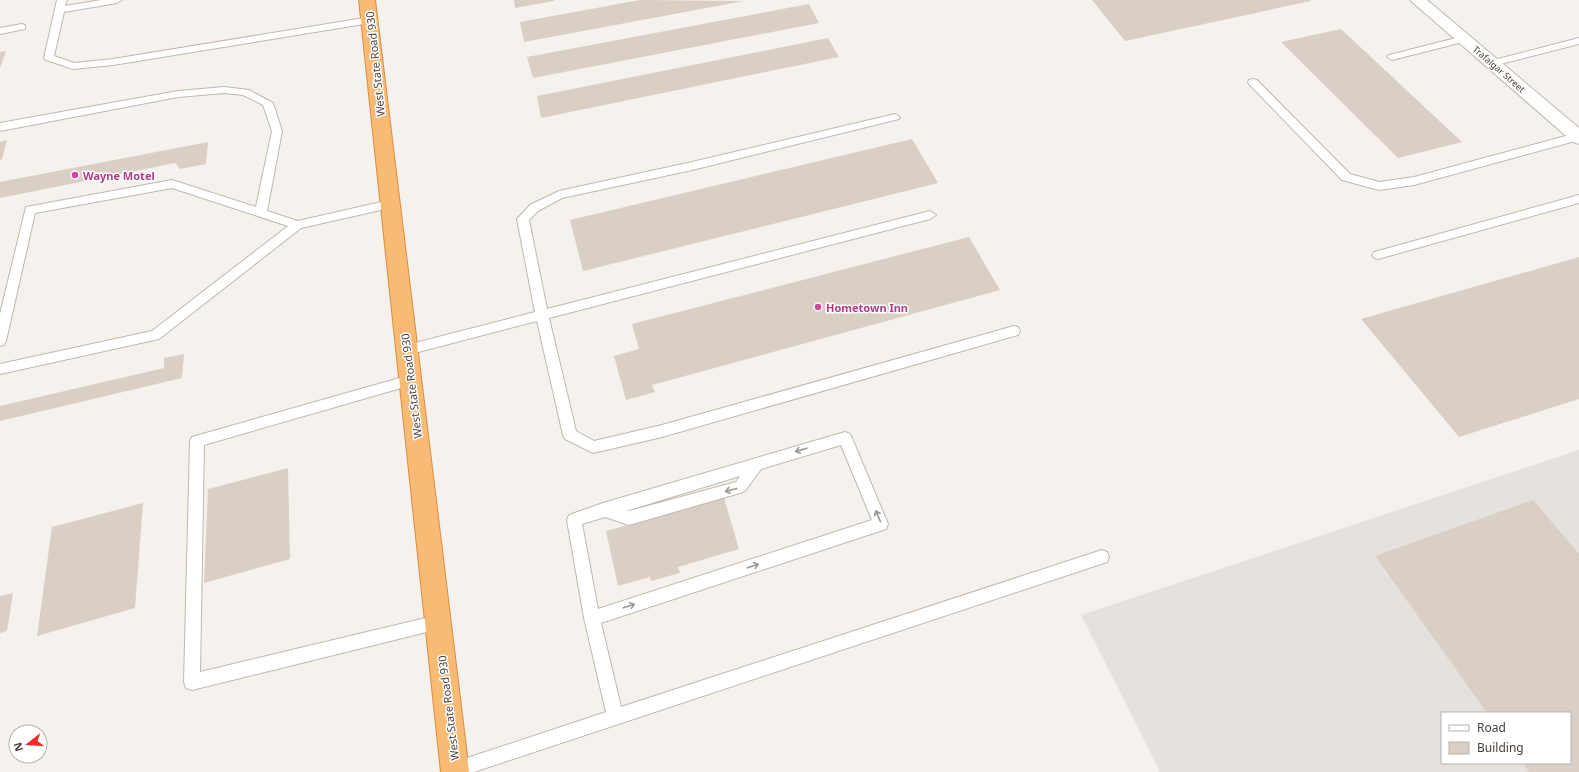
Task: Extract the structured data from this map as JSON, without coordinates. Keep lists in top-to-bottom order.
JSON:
{
  "streets": {
    "highway": ["West State Road 930"],
    "street": ["Trafalgar Street"]
  },
  "places": ["Wayne Motel", "Hometown Inn"],
  "legend": ["Road", "Building"],
  "north": "left"
}
